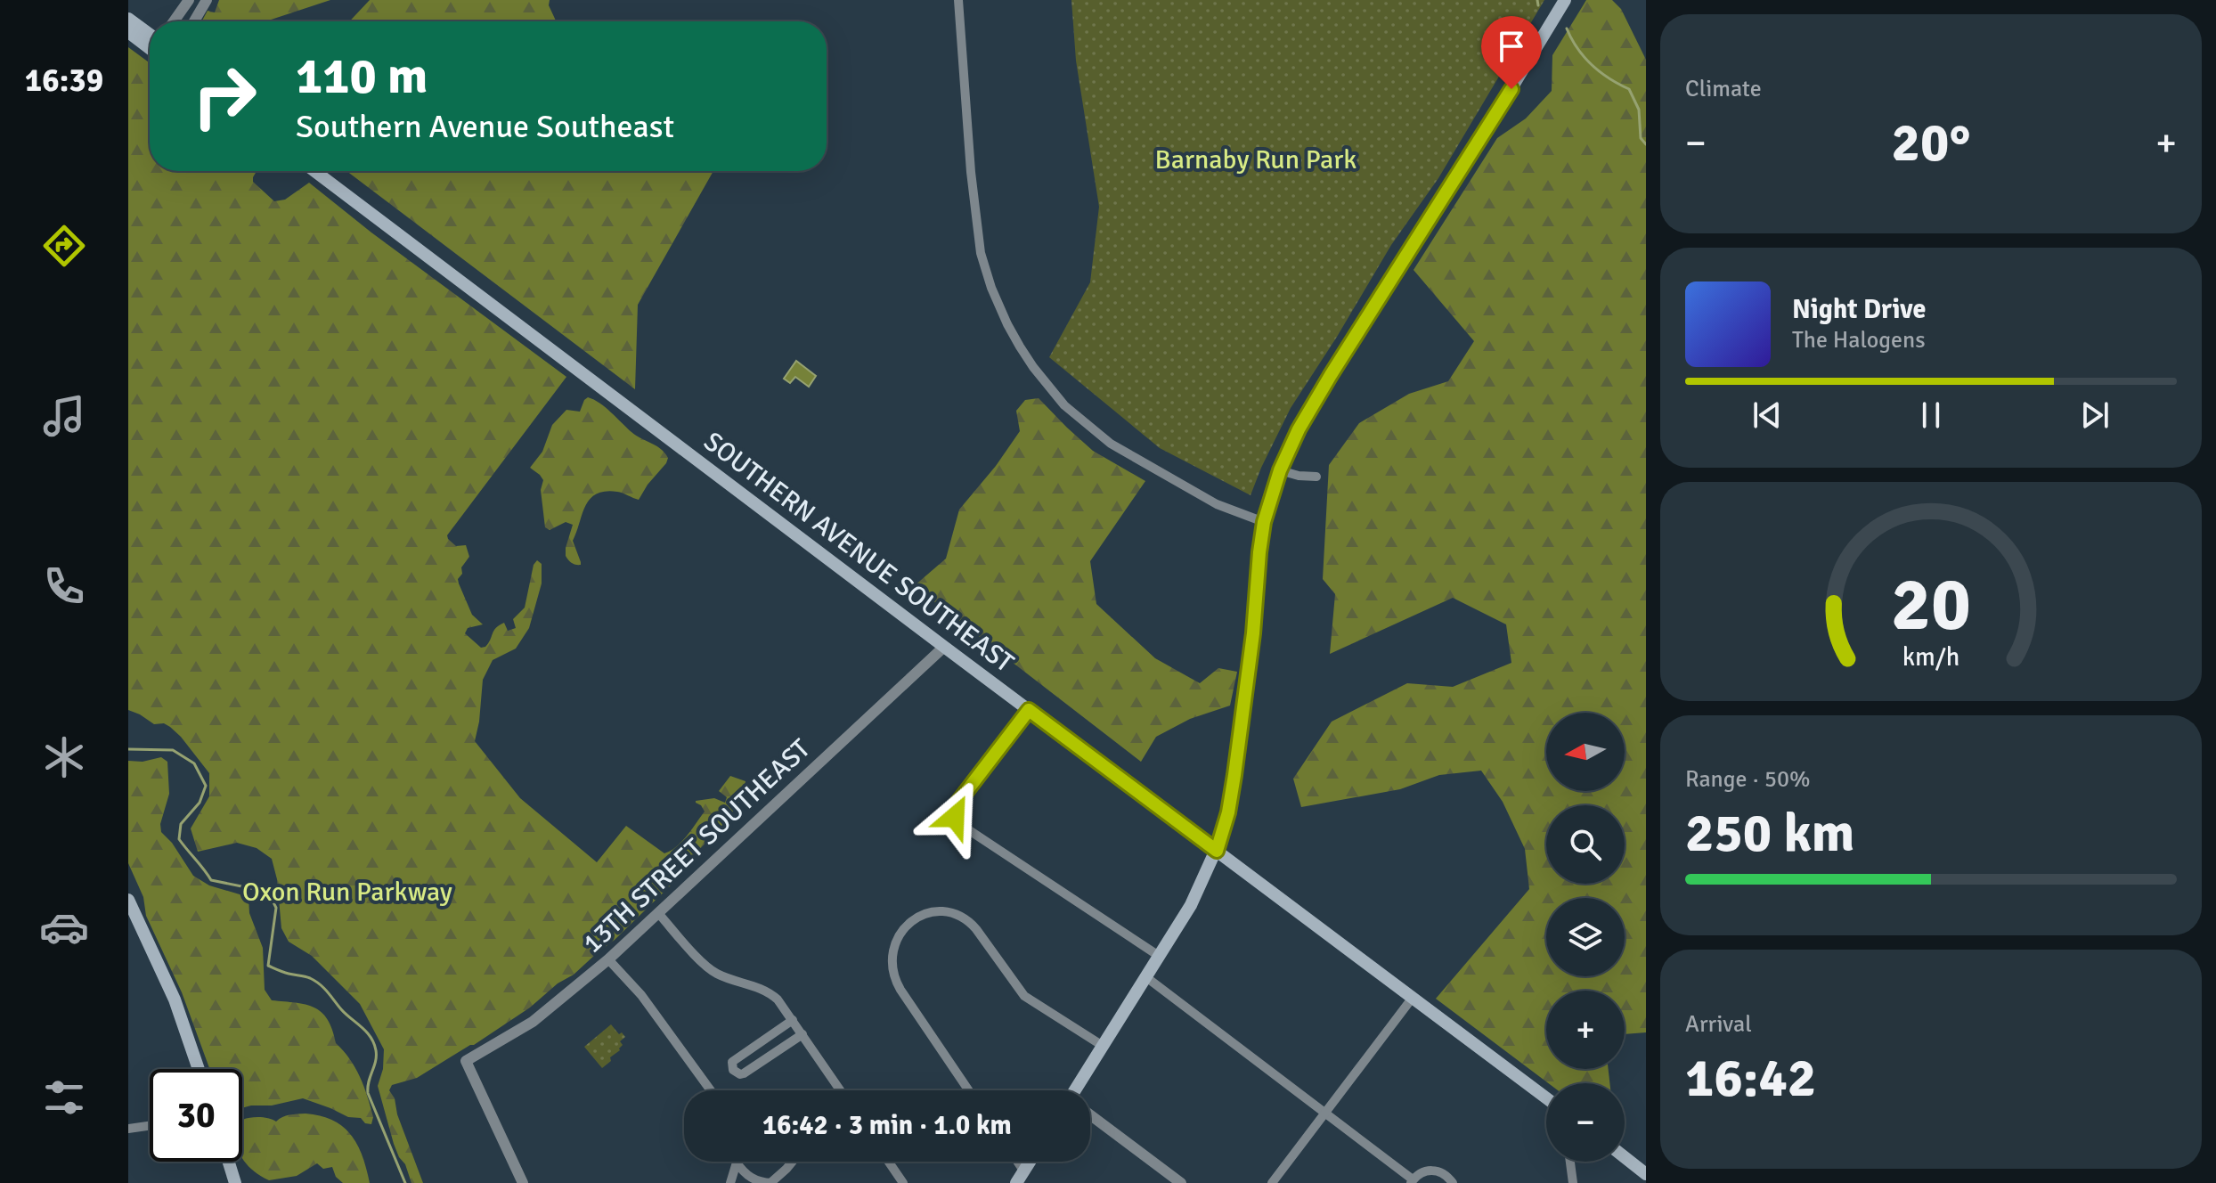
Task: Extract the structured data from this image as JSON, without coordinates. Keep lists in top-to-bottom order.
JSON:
{
  "streets": {
    "main road": ["SOUTHERN AVENUE SOUTHEAST"],
    "street": ["13TH STREET SOUTHEAST"]
  },
  "crossings": [
    ["SOUTHERN AVENUE SOUTHEAST", "13TH STREET SOUTHEAST"]
  ],
  "parks": ["Barnaby Run Park", "Oxon Run Parkway"],
  "north": "left",
  "page": {
    "tabs": "16:39",
    "tile": [
      "Climate",
      ["Range · 50%", "250 km"],
      ["Arrival", "16:42"]
    ],
    "turn": ["110 m", "Southern Avenue Southeast"],
    "heat": ["−", "20°", "+"],
    "song": ["Night Drive", "The Halogens"],
    "map_buttons": ["+", "−"],
    "limit": "30",
    "trip": "16:42 · 3 min · 1.0 km",
    "gauge": ["20", "km/h"]
  }
}
